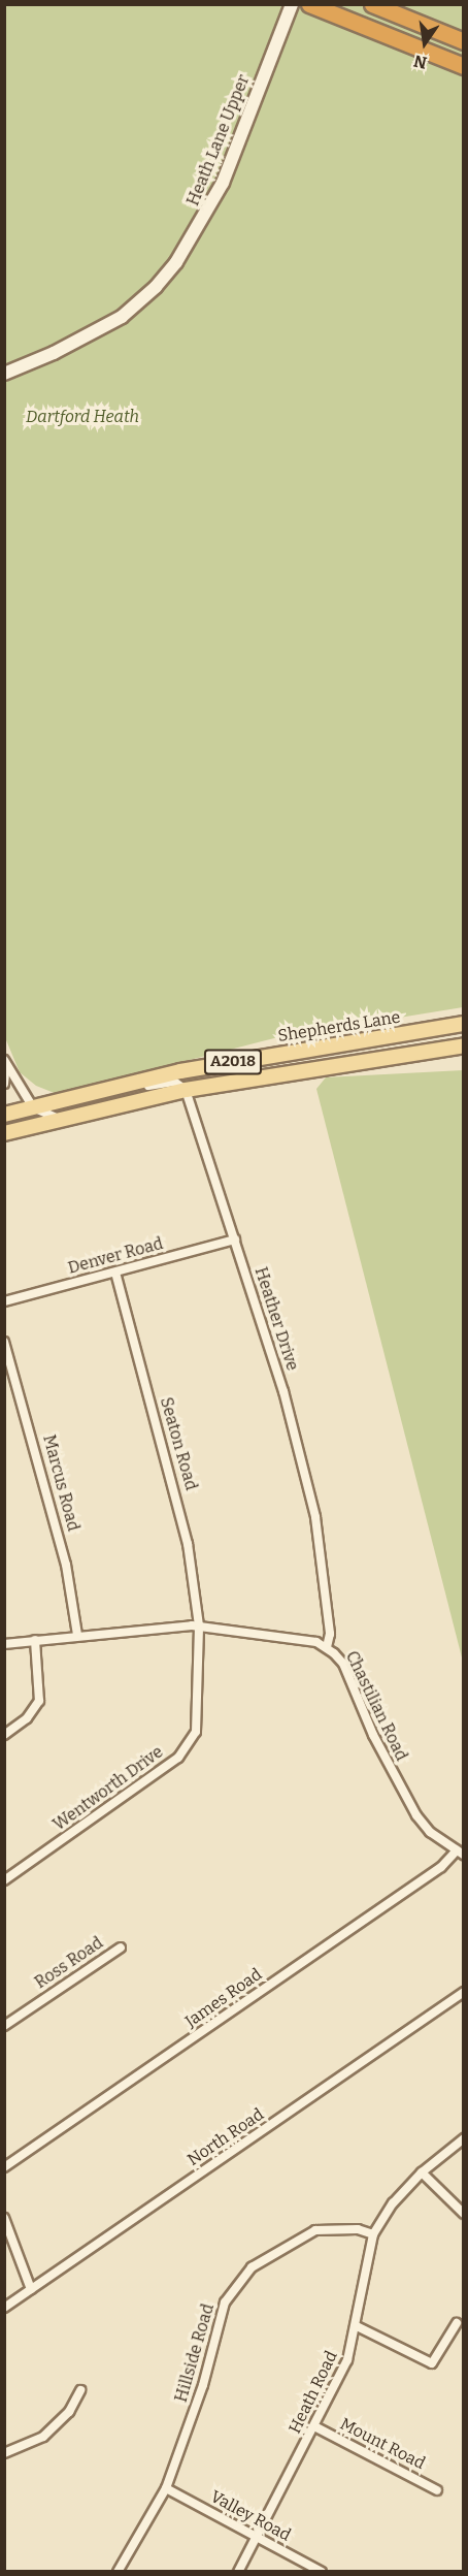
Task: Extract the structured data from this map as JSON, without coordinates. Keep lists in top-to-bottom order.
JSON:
{
  "streets": {
    "main road": ["Shepherds Lane", "A2018"],
    "street": [
      "Heath Lane Upper",
      "Denver Road",
      "Heather Drive",
      "Seaton Road",
      "Marcus Road",
      "Chastilian Road",
      "Wentworth Drive",
      "Ross Road",
      "James Road",
      "North Road",
      "Hillside Road",
      "Heath Road",
      "Mount Road",
      "Valley Road"
    ]
  },
  "crossings": [
    ["A2018", "Heather Drive"],
    ["Denver Road", "Heather Drive"],
    ["Denver Road", "Seaton Road"],
    ["Heather Drive", "Chastilian Road"],
    ["Seaton Road", "Chastilian Road"],
    ["Seaton Road", "Wentworth Drive"],
    ["Marcus Road", "Chastilian Road"],
    ["Chastilian Road", "Wentworth Drive"],
    ["Chastilian Road", "James Road"],
    ["Hillside Road", "Heath Road"],
    ["Hillside Road", "Valley Road"],
    ["Heath Road", "Mount Road"],
    ["Heath Road", "Valley Road"]
  ],
  "parks": ["Dartford Heath"],
  "north": "bottom"
}
